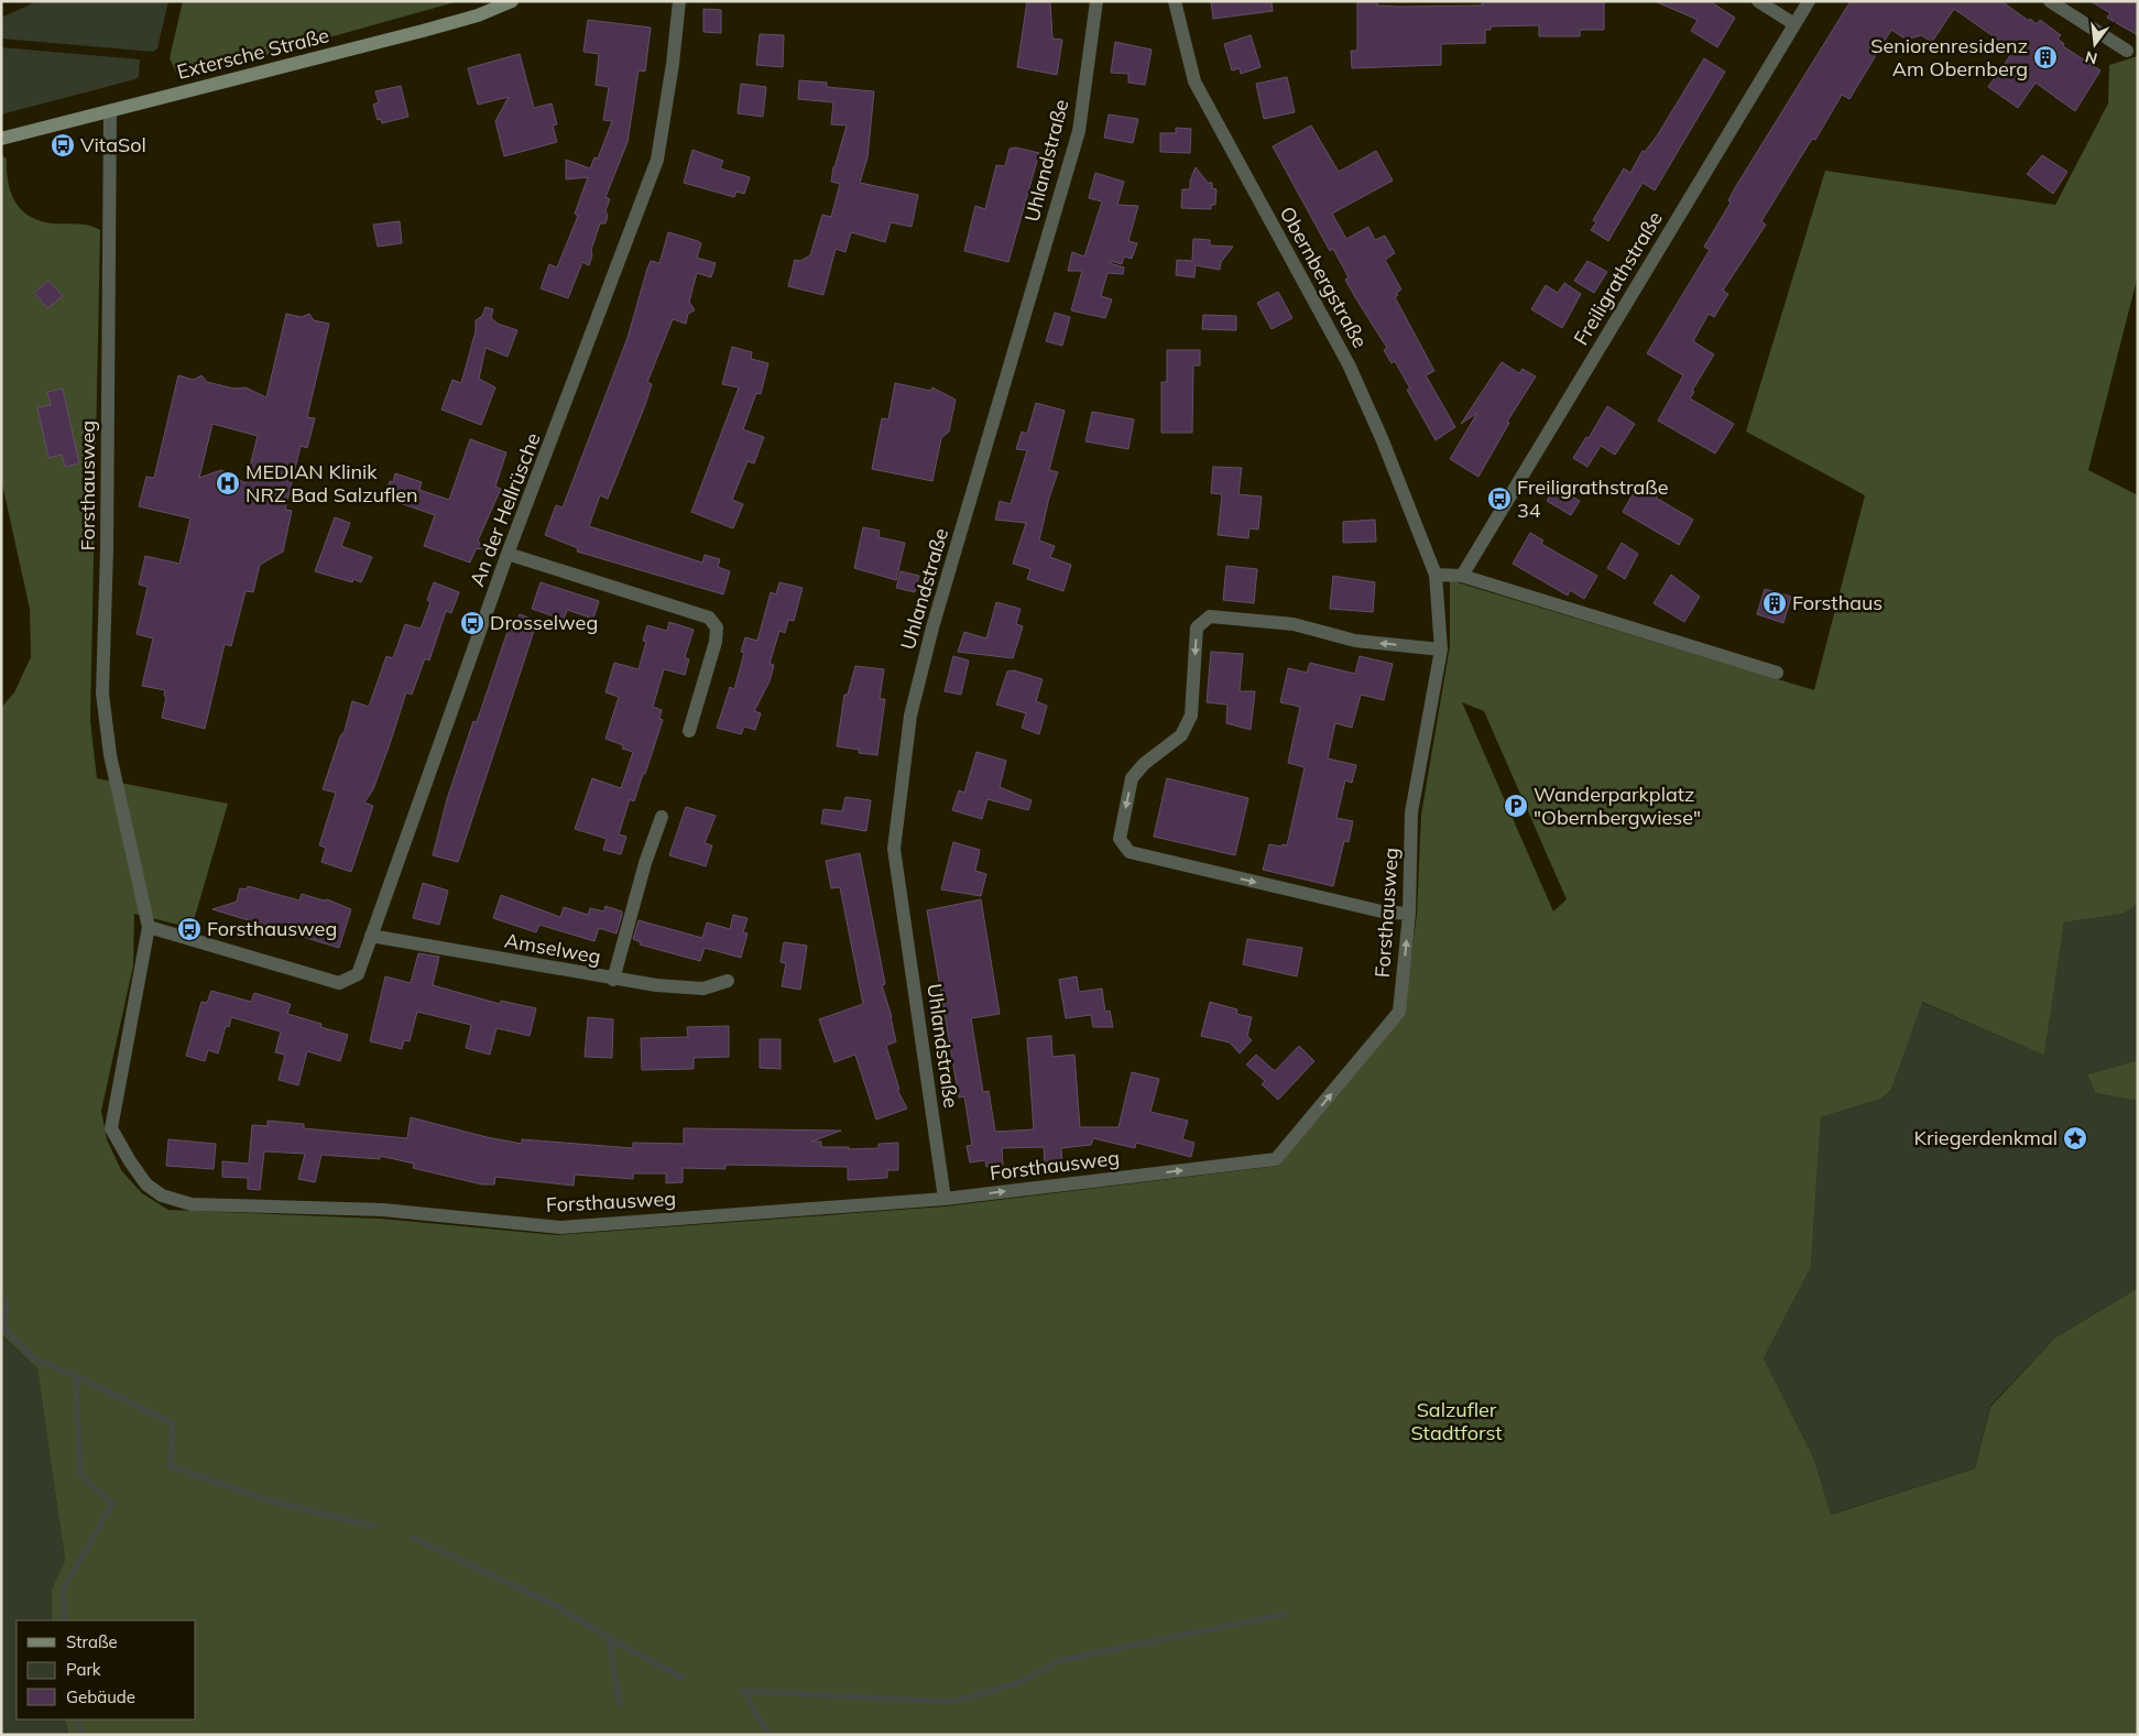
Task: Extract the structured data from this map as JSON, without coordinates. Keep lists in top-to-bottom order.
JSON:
{
  "streets": {
    "main road": ["Extersche Straße"],
    "street": [
      "Uhlandstraße",
      "Obernbergstraße",
      "Freiligrathstraße",
      "Forsthausweg",
      "An der Hellrüsche",
      "Amselweg"
    ]
  },
  "crossings": [
    ["Extersche Straße", "Forsthausweg"],
    ["Uhlandstraße", "Forsthausweg"],
    ["Obernbergstraße", "Forsthausweg"],
    ["Forsthausweg", "An der Hellrüsche"],
    ["An der Hellrüsche", "Amselweg"]
  ],
  "parks": ["Salzufler Stadtforst"],
  "places": {
    "building": ["Seniorenresidenz Am Obernberg", "Forsthaus"],
    "bus stop": [
      "VitaSol",
      "Freiligrathstraße 34",
      "Drosselweg",
      "Forsthausweg"
    ],
    "hospital": ["MEDIAN Klinik NRZ Bad Salzuflen"],
    "parking": ["Wanderparkplatz \"Obernbergwiese\""],
    "place": ["Kriegerdenkmal"]
  },
  "legend": ["Straße", "Park", "Gebäude"],
  "north": "bottom"
}
